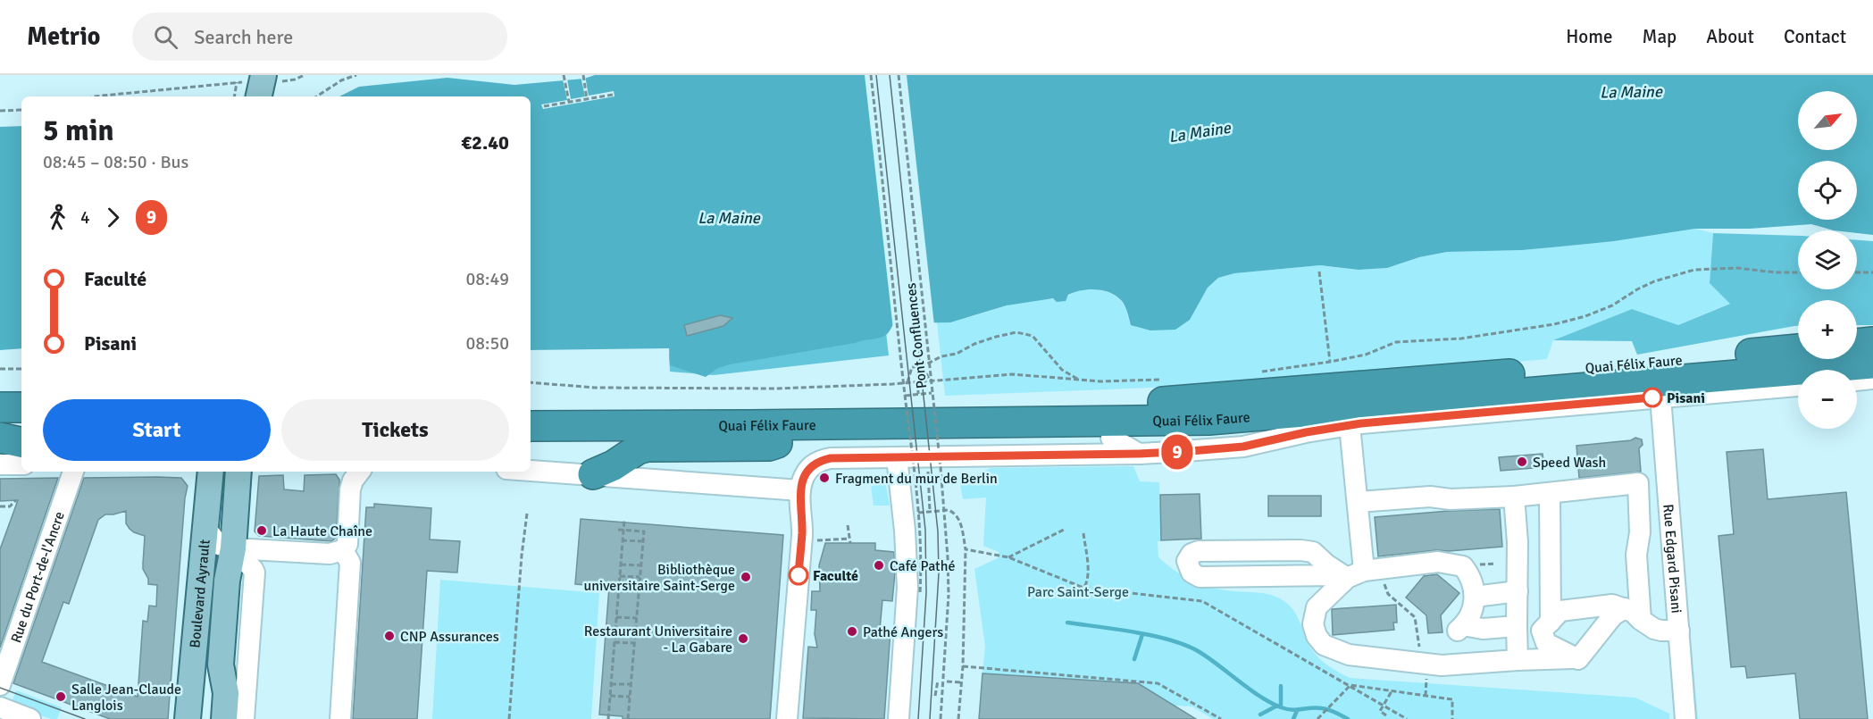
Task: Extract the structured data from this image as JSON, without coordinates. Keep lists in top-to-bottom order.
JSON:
{
  "streets": {
    "highway": ["Quai Félix Faure"],
    "main road": ["Boulevard Ayrault"],
    "street": ["Rue Edgard Pisani", "Rue du Port-de-l'Ancre"],
    "path": ["Pont Confluences"]
  },
  "crossings": [
    ["Quai Félix Faure", "Rue Edgard Pisani"]
  ],
  "water": ["La Maine"],
  "parks": ["Parc Saint-Serge"],
  "places": [
    "Pisani",
    "Speed Wash",
    "Fragment du mur de Berlin",
    "La Haute Chaîne",
    "Café Pathé",
    "Faculté",
    "Bibliothèque universitaire Saint-Serge",
    "Pathé Angers",
    "CNP Assurances",
    "Restaurant Universitaire - La Gabare",
    "Salle Jean-Claude Langlois"
  ],
  "lines": ["bus line 9"],
  "north": "top right",
  "page": {
    "header": "Metrio",
    "search": "Search here",
    "nav": [
      "Home",
      "Map",
      "About",
      "Contact"
    ],
    "on_map": "9",
    "map_buttons": ["+", "−"],
    "heading": ["5 min", "08:45 – 08:50 · Bus", "€2.40"],
    "legs": ["4", "9"],
    "list": [
      {
        "name": "Faculté",
        "value": "08:49"
      },
      {
        "name": "Pisani",
        "value": "08:50"
      }
    ],
    "buttons": ["Start", "Tickets"]
  }
}
